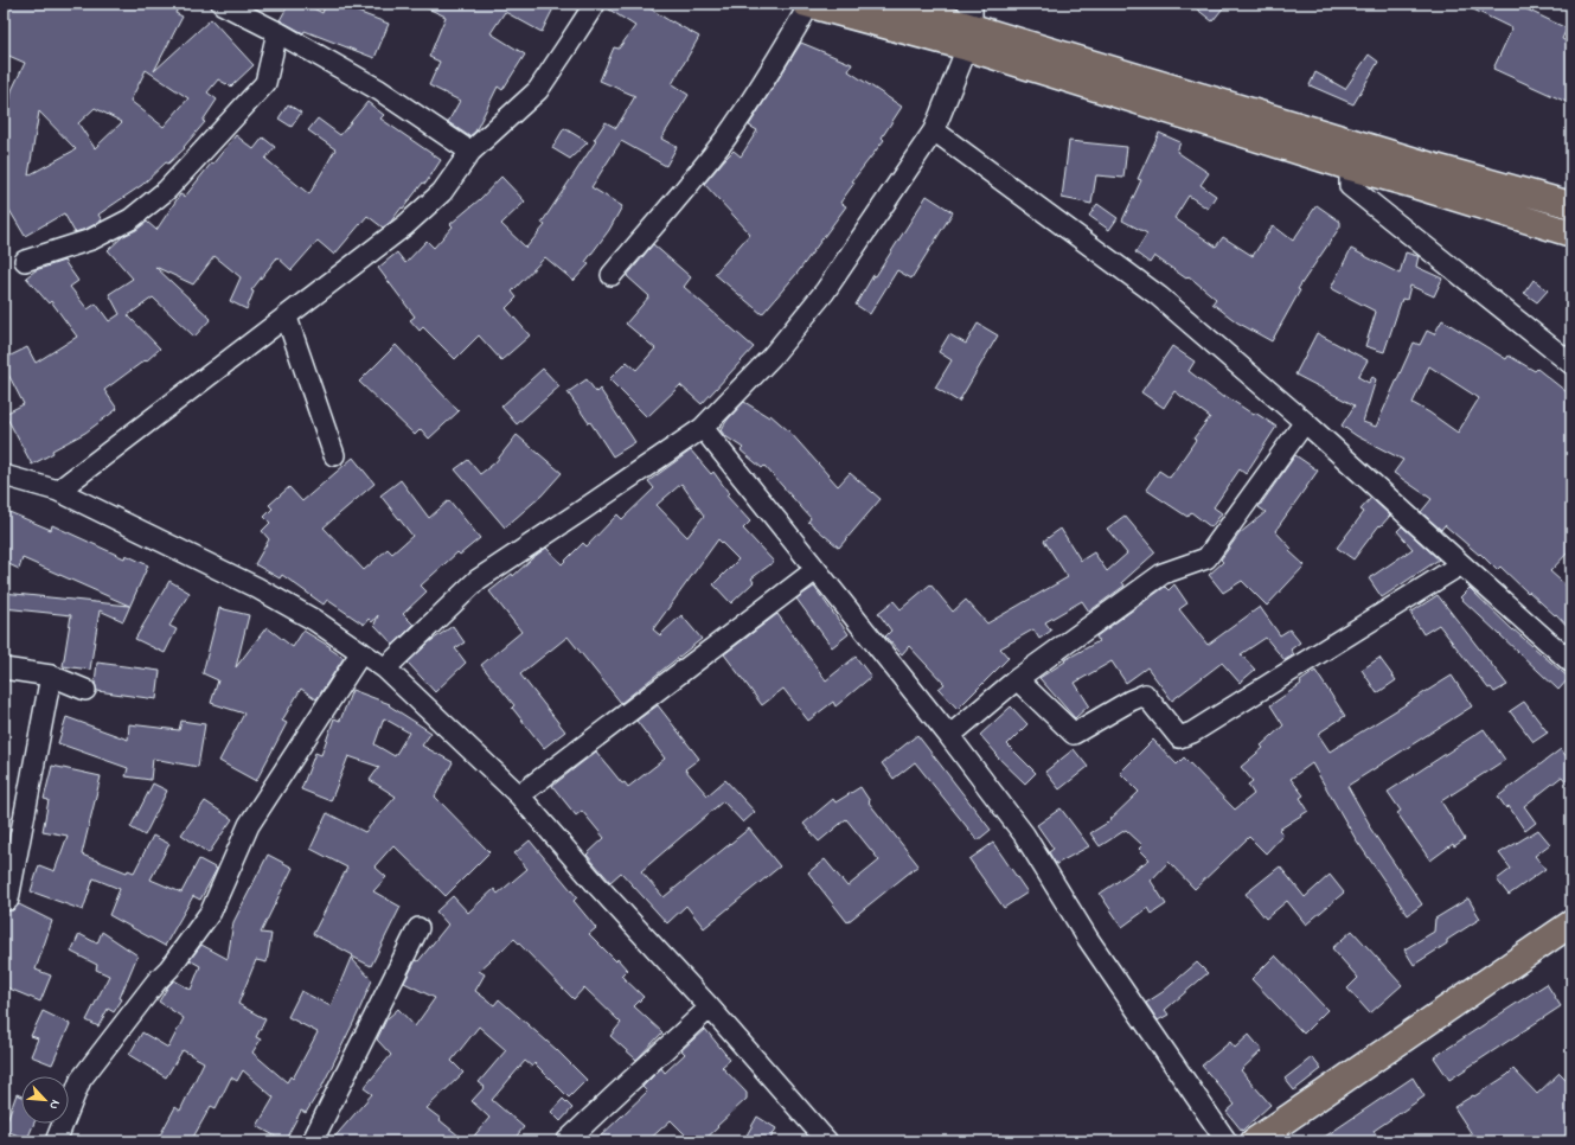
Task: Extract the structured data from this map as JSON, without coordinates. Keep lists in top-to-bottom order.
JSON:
{
  "north": "bottom right"
}
